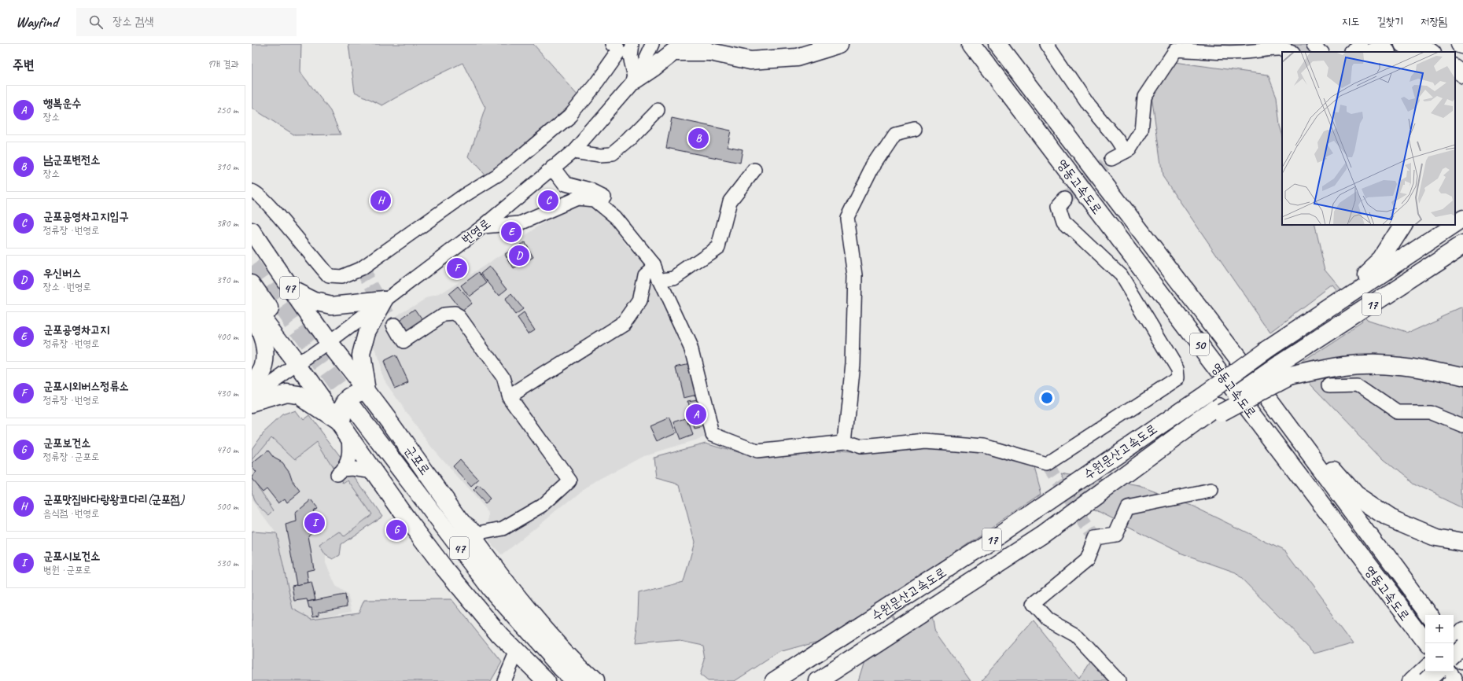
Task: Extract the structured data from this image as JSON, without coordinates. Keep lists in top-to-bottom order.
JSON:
{
  "streets": {
    "main road": [
      "영동고속도로",
      "47",
      "17",
      "50",
      "수원문산고속도로",
      "군포로"
    ],
    "street": ["번영로"]
  },
  "crossings": [
    ["번영로", "군포로"]
  ],
  "page": {
    "header": "Wayfind",
    "search": "장소 검색",
    "nav": ["지도", "길찾기", "저장됨"],
    "heading": ["주변", "9개 결과"],
    "list": [
      {
        "mark": "A",
        "name": "행복운수",
        "note": "장소",
        "value": "250 m"
      },
      {
        "mark": "B",
        "name": "남군포변전소",
        "note": "장소",
        "value": "310 m"
      },
      {
        "mark": "C",
        "name": "군포공영차고지입구",
        "note": "정류장 · 번영로",
        "value": "380 m"
      },
      {
        "mark": "D",
        "name": "우신버스",
        "note": "장소 · 번영로",
        "value": "390 m"
      },
      {
        "mark": "E",
        "name": "군포공영차고지",
        "note": "정류장 · 번영로",
        "value": "400 m"
      },
      {
        "mark": "F",
        "name": "군포시외버스정류소",
        "note": "정류장 · 번영로",
        "value": "430 m"
      },
      {
        "mark": "G",
        "name": "군포보건소",
        "note": "정류장 · 군포로",
        "value": "470 m"
      },
      {
        "mark": "H",
        "name": "군포맛집바다랑왕코다리(군포점)",
        "note": "음식점 · 번영로",
        "value": "500 m"
      },
      {
        "mark": "I",
        "name": "군포시보건소",
        "note": "병원 · 군포로",
        "value": "530 m"
      }
    ],
    "pins": [
      "B",
      "C",
      "H",
      "E",
      "D",
      "F",
      "A",
      "I",
      "G"
    ],
    "map_buttons": ["+", "−"]
  }
}
